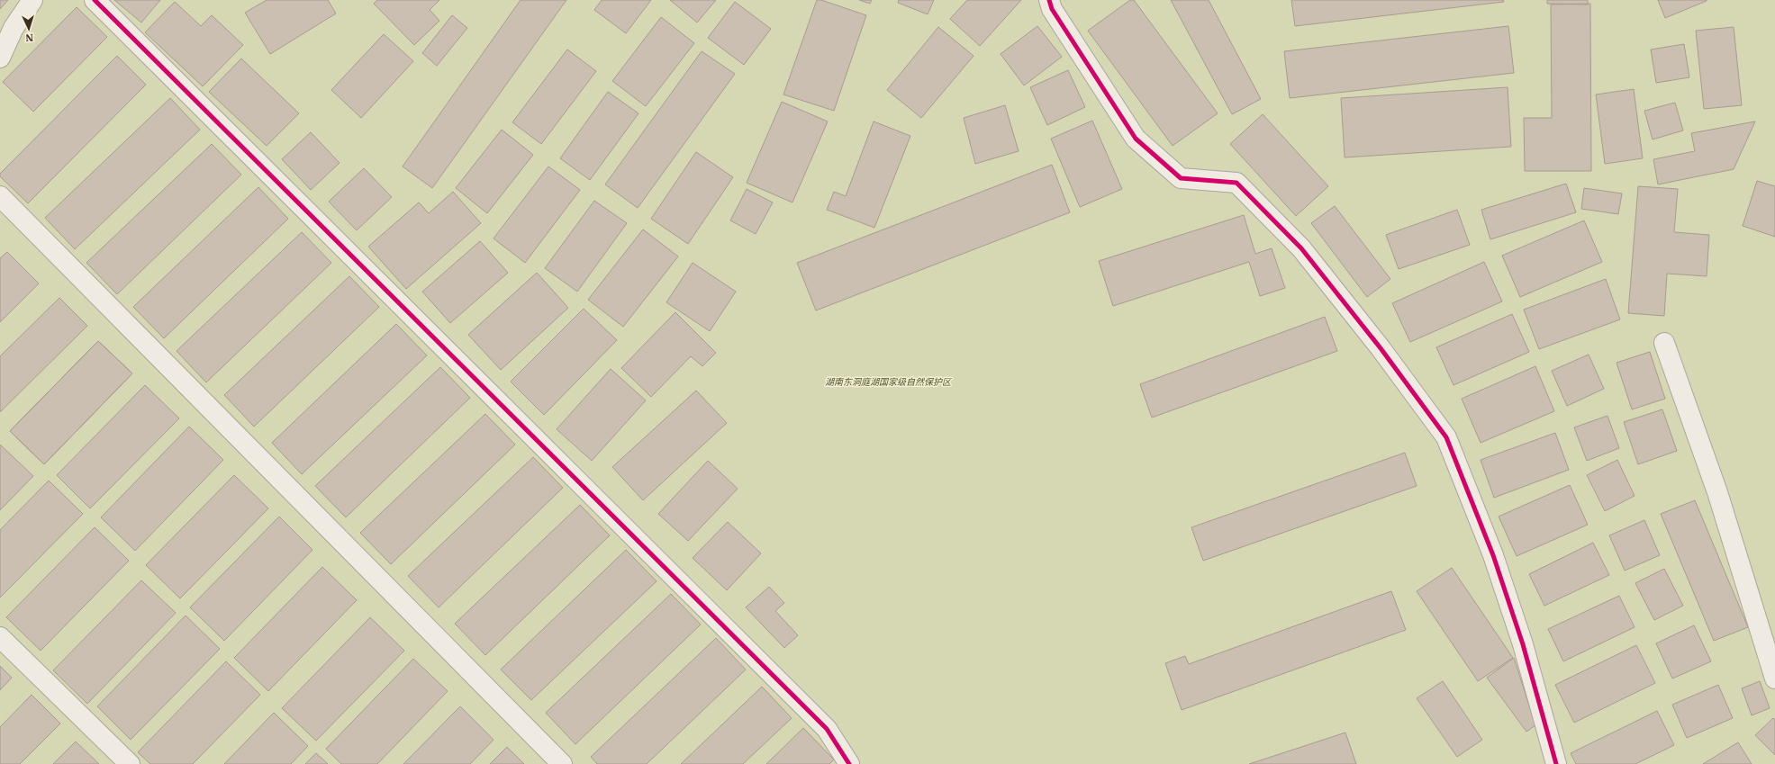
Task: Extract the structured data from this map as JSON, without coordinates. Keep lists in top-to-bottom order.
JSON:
{
  "parks": ["湖南东洞庭湖国家级自然保护区"],
  "north": "bottom"
}
